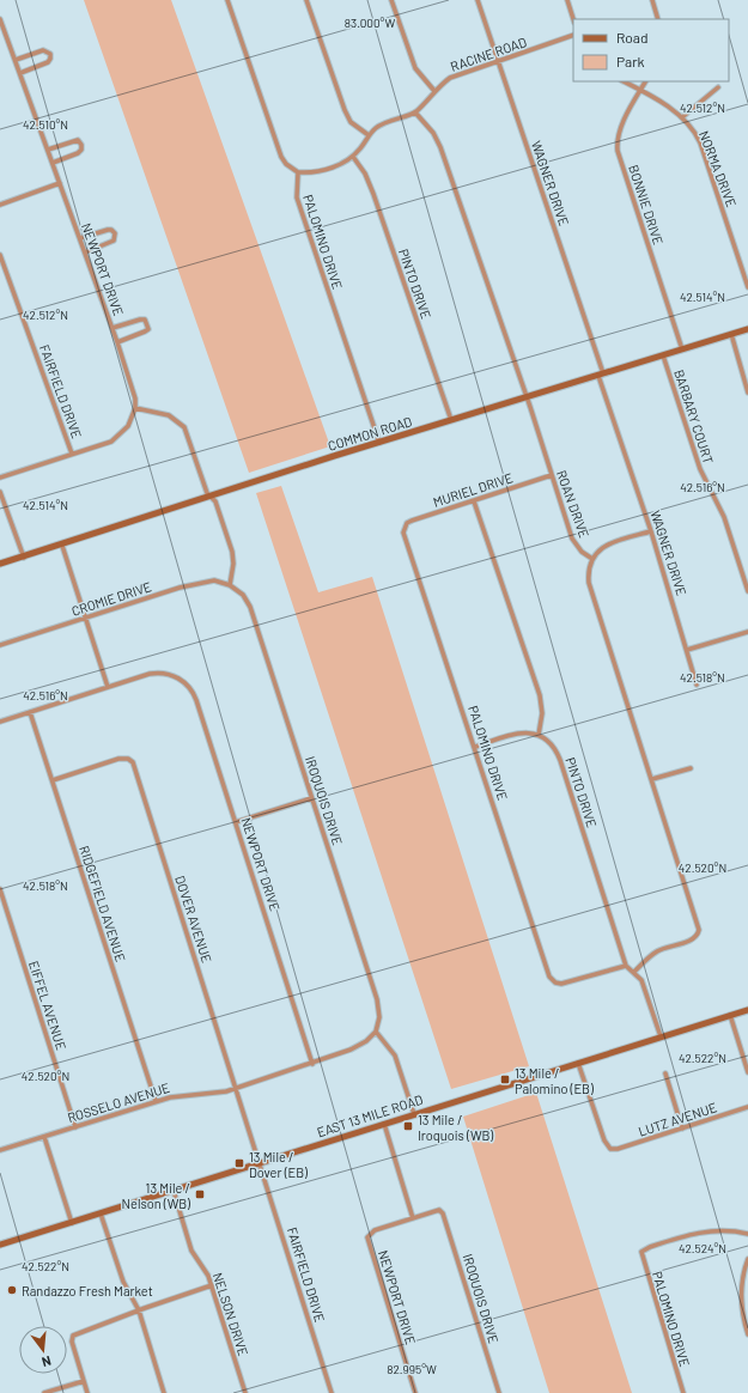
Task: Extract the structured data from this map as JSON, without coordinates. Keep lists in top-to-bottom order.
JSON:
{
  "streets": {
    "main road": ["COMMON ROAD", "EAST 13 MILE ROAD"],
    "street": [
      "RACINE ROAD",
      "NORMA DRIVE",
      "WAGNER DRIVE",
      "BONNIE DRIVE",
      "PALOMINO DRIVE",
      "NEWPORT DRIVE",
      "PINTO DRIVE",
      "FAIRFIELD DRIVE",
      "BARBARY COURT",
      "MURIEL DRIVE",
      "ROAN DRIVE",
      "CROMIE DRIVE",
      "IROQUOIS DRIVE",
      "RIDGEFIELD AVENUE",
      "DOVER AVENUE",
      "EIFFEL AVENUE",
      "ROSSELO AVENUE",
      "LUTZ AVENUE",
      "NELSON DRIVE"
    ]
  },
  "crossings": [
    ["RACINE ROAD", "WAGNER DRIVE"],
    ["RACINE ROAD", "PALOMINO DRIVE"],
    ["RACINE ROAD", "PINTO DRIVE"],
    ["RACINE ROAD", "ROAN DRIVE"],
    ["NORMA DRIVE", "BONNIE DRIVE"],
    ["WAGNER DRIVE", "COMMON ROAD"],
    ["BONNIE DRIVE", "COMMON ROAD"],
    ["PALOMINO DRIVE", "PINTO DRIVE"],
    ["PALOMINO DRIVE", "COMMON ROAD"],
    ["PALOMINO DRIVE", "MURIEL DRIVE"],
    ["NEWPORT DRIVE", "IROQUOIS DRIVE"],
    ["NEWPORT DRIVE", "ROSSELO AVENUE"],
    ["PINTO DRIVE", "COMMON ROAD"],
    ["FAIRFIELD DRIVE", "DOVER AVENUE"],
    ["FAIRFIELD DRIVE", "EAST 13 MILE ROAD"],
    ["BARBARY COURT", "COMMON ROAD"],
    ["COMMON ROAD", "ROAN DRIVE"],
    ["MURIEL DRIVE", "ROAN DRIVE"],
    ["CROMIE DRIVE", "IROQUOIS DRIVE"],
    ["IROQUOIS DRIVE", "ROSSELO AVENUE"],
    ["RIDGEFIELD AVENUE", "DOVER AVENUE"],
    ["RIDGEFIELD AVENUE", "ROSSELO AVENUE"],
    ["DOVER AVENUE", "ROSSELO AVENUE"],
    ["DOVER AVENUE", "EAST 13 MILE ROAD"],
    ["EIFFEL AVENUE", "ROSSELO AVENUE"],
    ["EAST 13 MILE ROAD", "LUTZ AVENUE"],
    ["EAST 13 MILE ROAD", "NELSON DRIVE"]
  ],
  "places": {
    "transit": [
      "13 Mile / Palomino (EB)",
      "13 Mile / Iroquois (WB)",
      "13 Mile / Dover (EB)",
      "13 Mile / Nelson (WB)"
    ],
    "other": ["Randazzo Fresh Market"]
  },
  "legend": ["Road", "Park"],
  "north": "bottom",
  "coordinates": [
    "83.000°W",
    "42.512°N",
    "42.510°N",
    "42.514°N",
    "42.516°N",
    "42.518°N",
    "42.520°N",
    "42.522°N",
    "42.524°N",
    "82.995°W"
  ]
}
